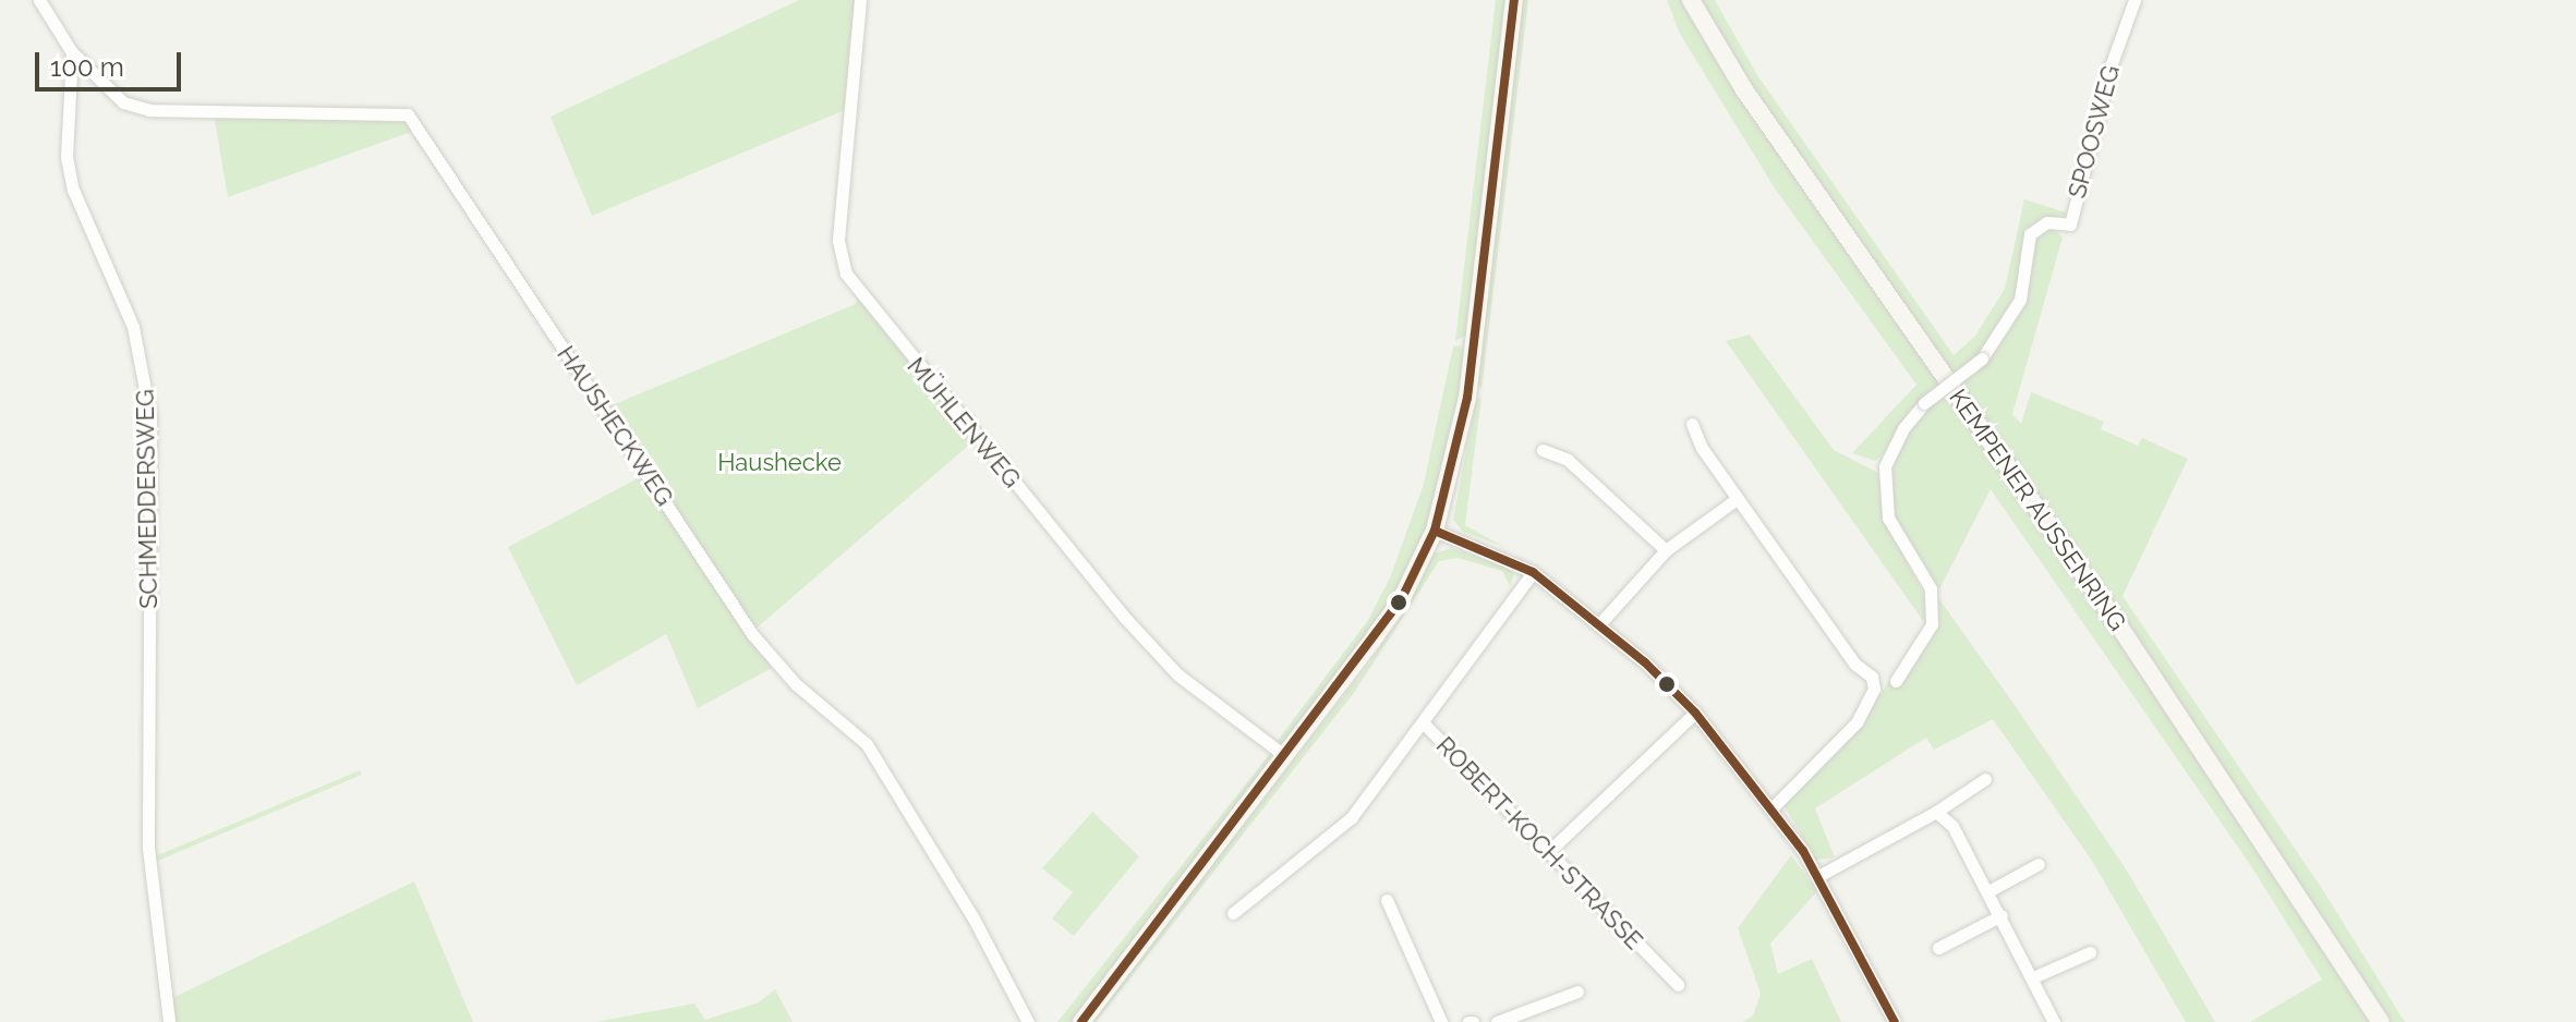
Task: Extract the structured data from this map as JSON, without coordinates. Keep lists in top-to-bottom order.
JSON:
{
  "streets": {
    "main road": ["KEMPENER AUSSENRING"],
    "street": [
      "SPOOSWEG",
      "MÜHLENWEG",
      "HAUSHECKWEG",
      "SCHMEDDERSWEG",
      "ROBERT-KOCH-STRASSE"
    ]
  },
  "crossings": [
    ["HAUSHECKWEG", "SCHMEDDERSWEG"]
  ],
  "parks": ["Haushecke"],
  "scale_bar": "100 m"
}
